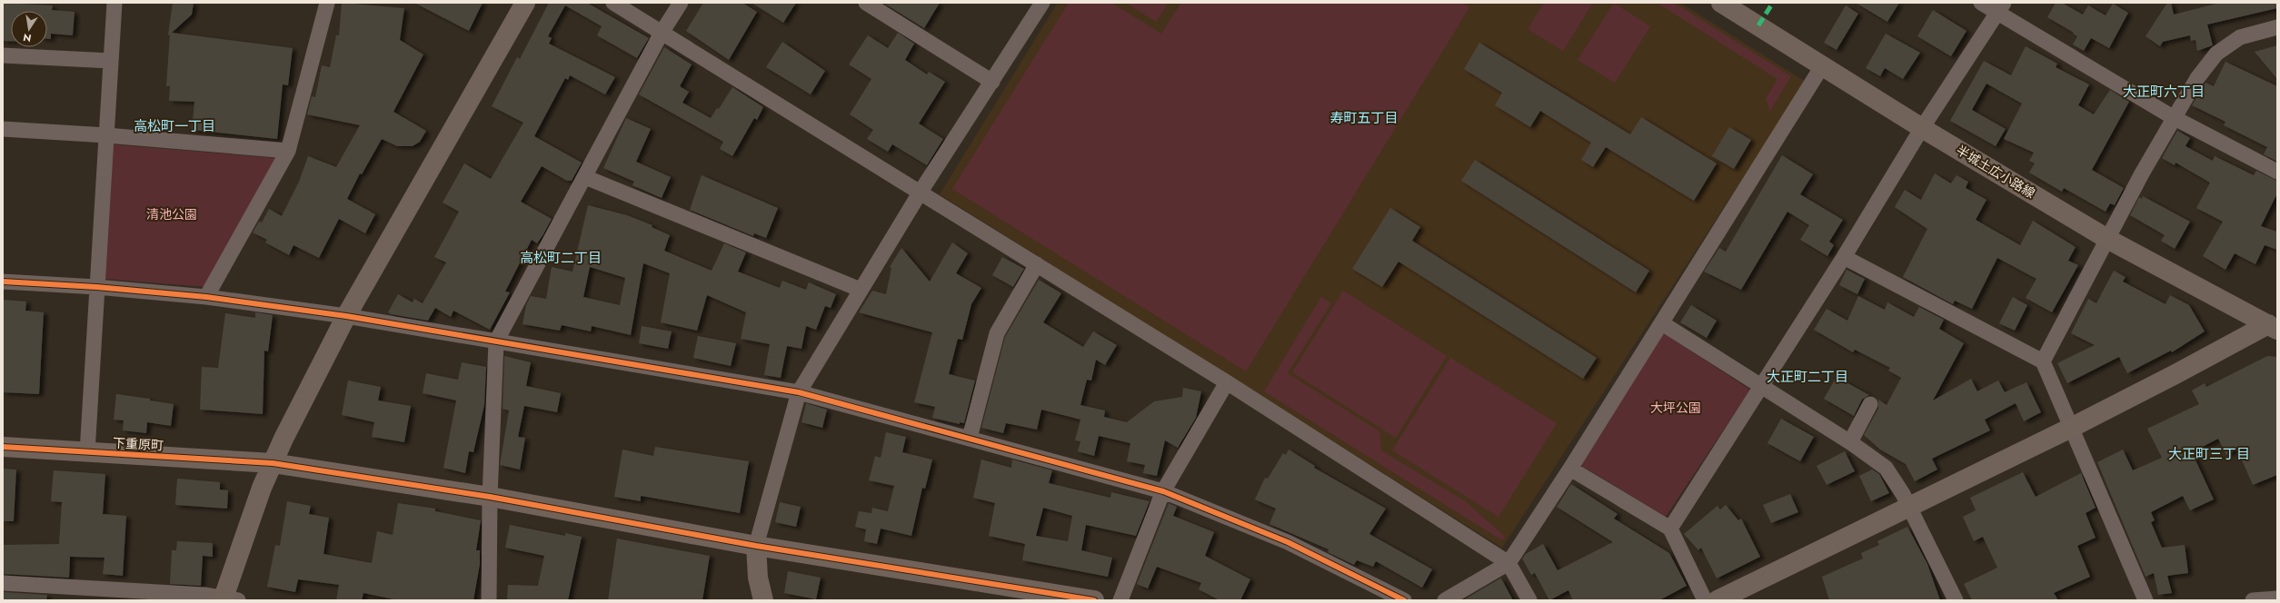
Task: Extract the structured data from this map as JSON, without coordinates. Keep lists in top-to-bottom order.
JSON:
{
  "streets": {
    "street": ["半城土広小路線", "下重原町"]
  },
  "districts": [
    "大正町六丁目",
    "寿町五丁目",
    "高松町一丁目",
    "高松町二丁目",
    "大正町二丁目",
    "大正町三丁目"
  ],
  "parks": ["清池公園", "大坪公園"],
  "north": "bottom"
}
